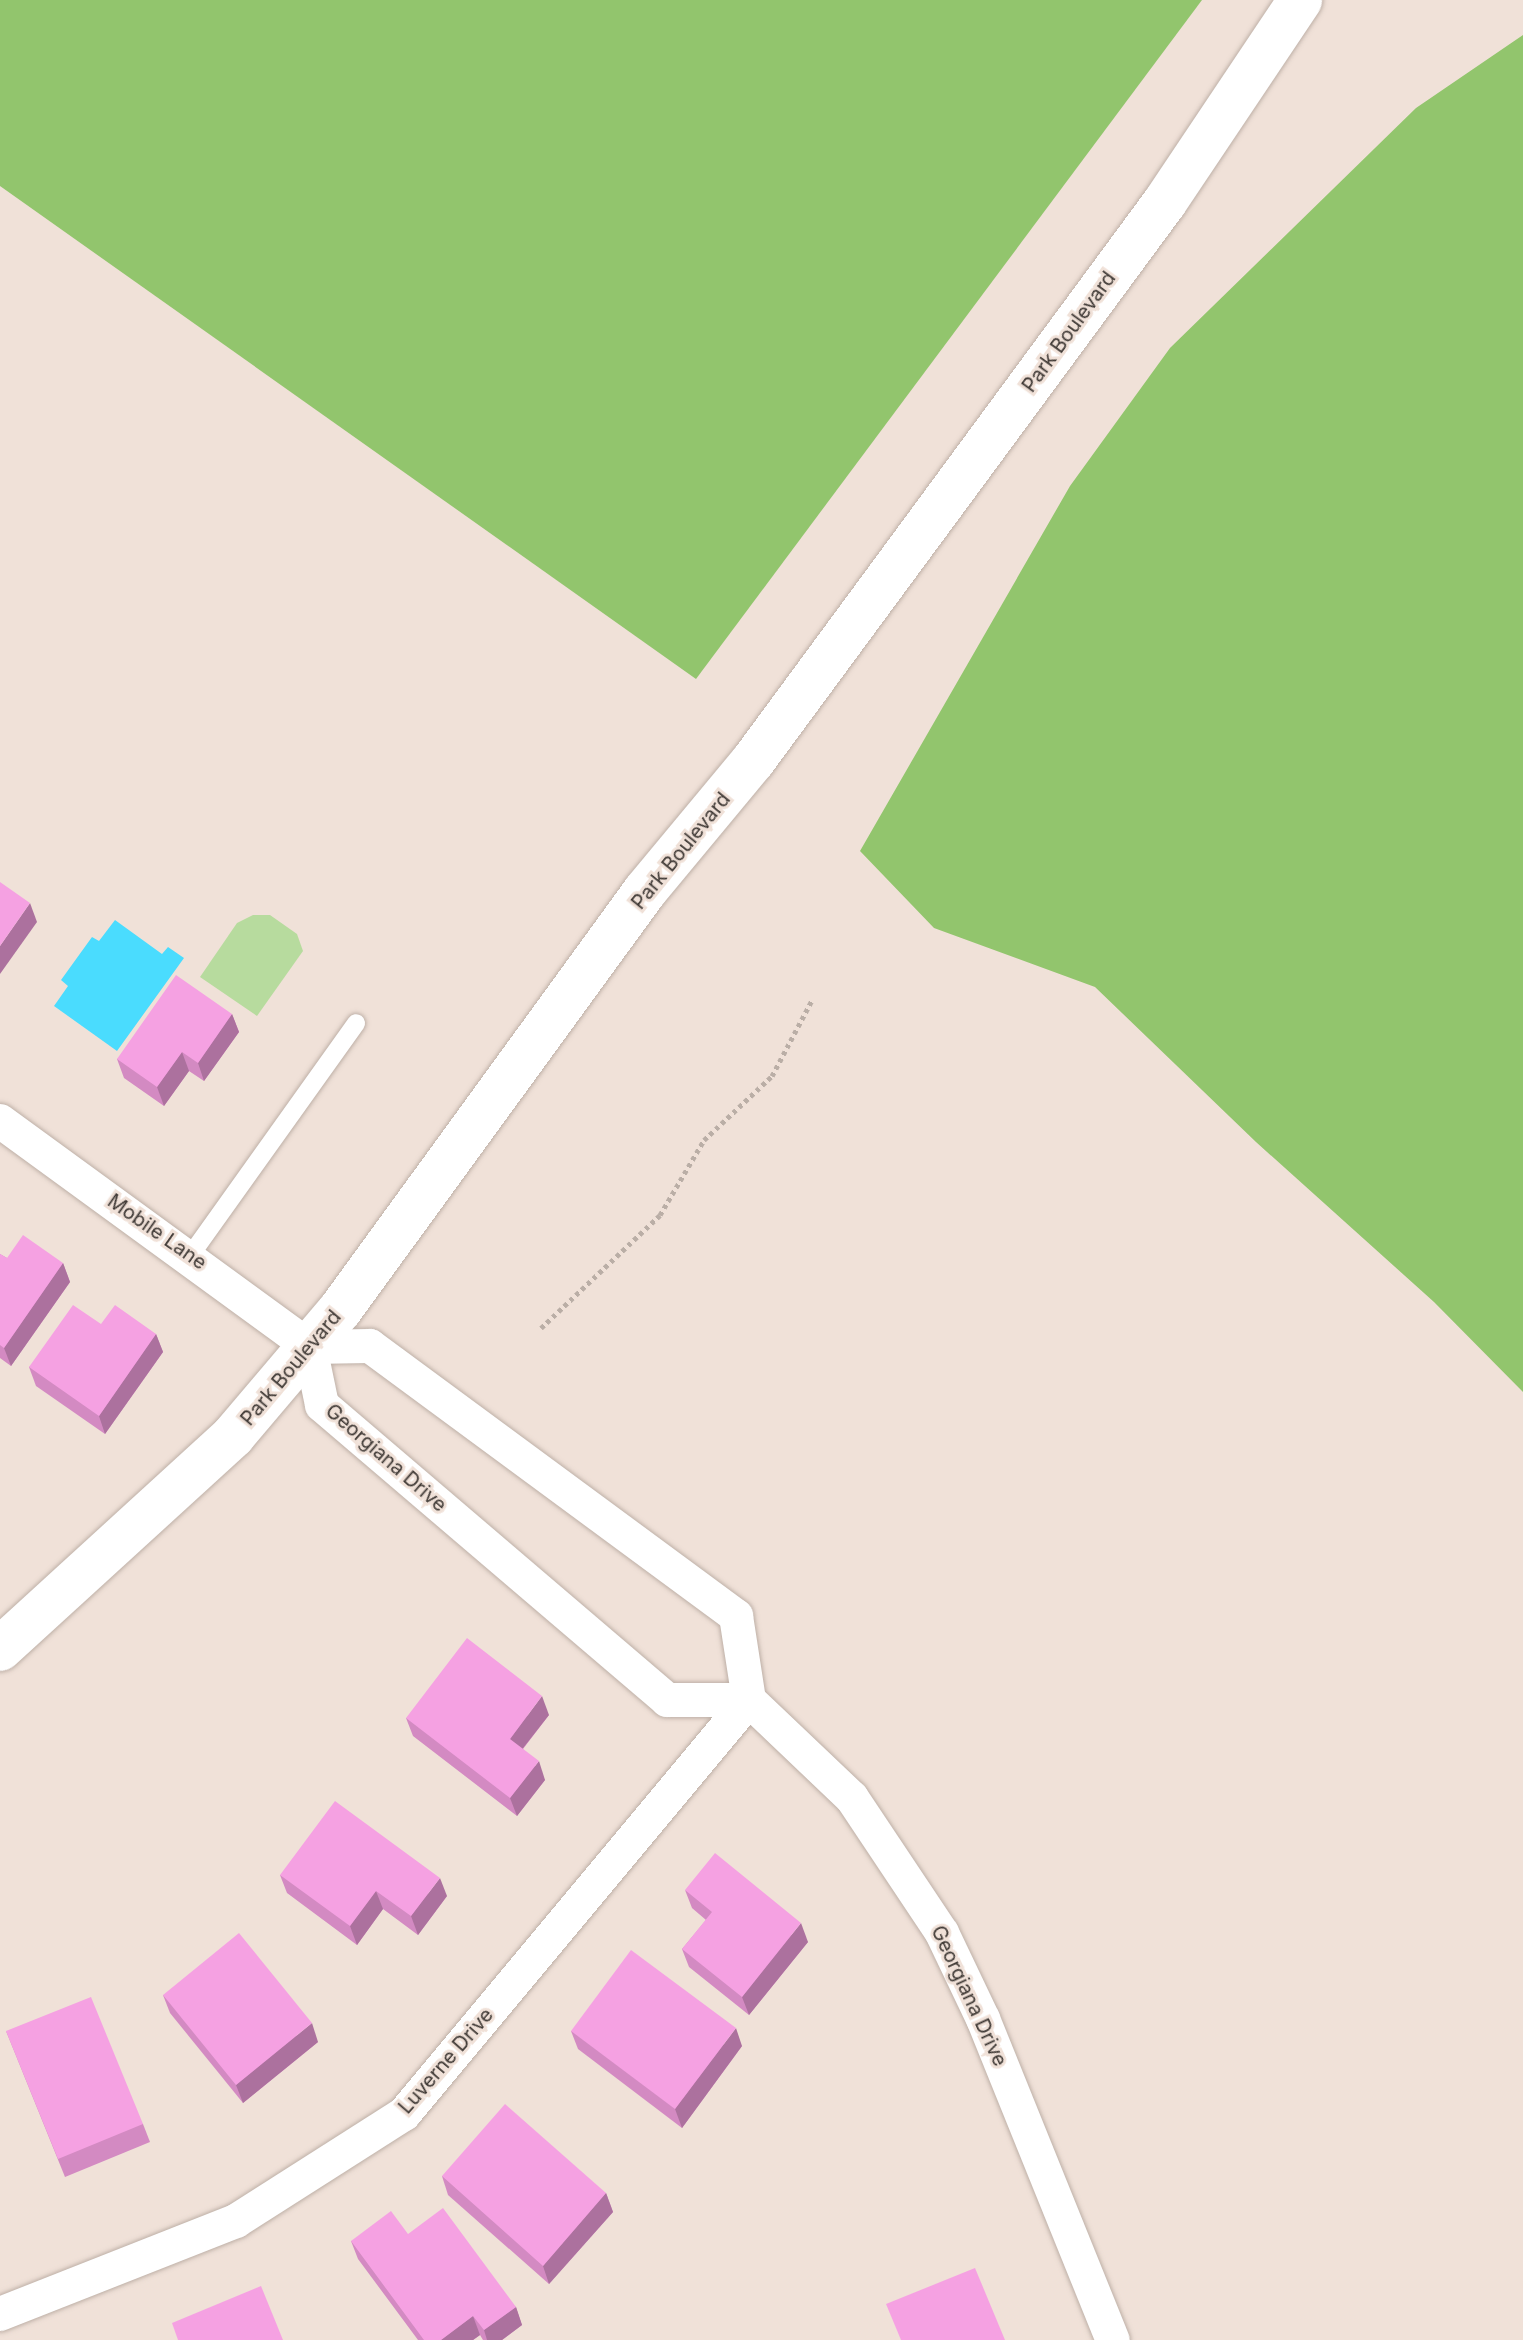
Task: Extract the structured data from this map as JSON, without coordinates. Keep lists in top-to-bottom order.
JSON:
{
  "streets": {
    "main road": ["Park Boulevard"],
    "street": ["Mobile Lane", "Georgiana Drive", "Luverne Drive"]
  },
  "crossings": [
    ["Park Boulevard", "Mobile Lane"],
    ["Park Boulevard", "Georgiana Drive"],
    ["Mobile Lane", "Georgiana Drive"],
    ["Georgiana Drive", "Luverne Drive"]
  ]
}
